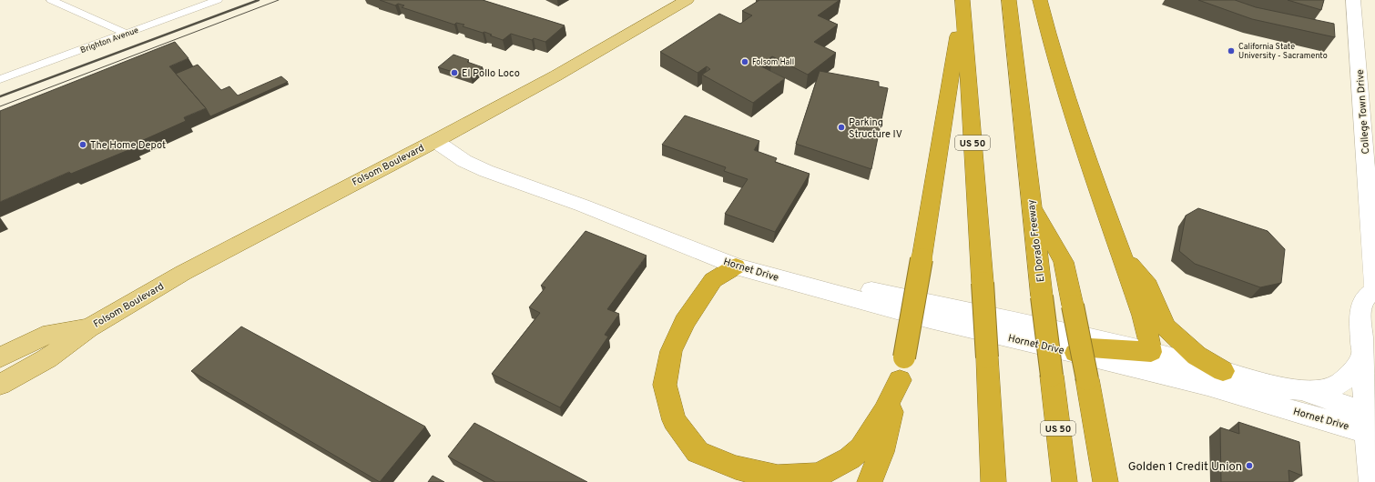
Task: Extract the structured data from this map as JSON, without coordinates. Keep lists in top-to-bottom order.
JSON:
{
  "streets": {
    "highway": ["US 50", "El Dorado Freeway"],
    "main road": ["Folsom Boulevard"],
    "street": ["Brighton Avenue", "College Town Drive", "Hornet Drive"]
  },
  "crossings": [
    ["College Town Drive", "Hornet Drive"],
    ["Folsom Boulevard", "Hornet Drive"]
  ],
  "places": [
    "California State University - Sacramento",
    "Folsom Hall",
    "El Pollo Loco",
    "Parking Structure IV",
    "The Home Depot",
    "Golden 1 Credit Union"
  ]
}
